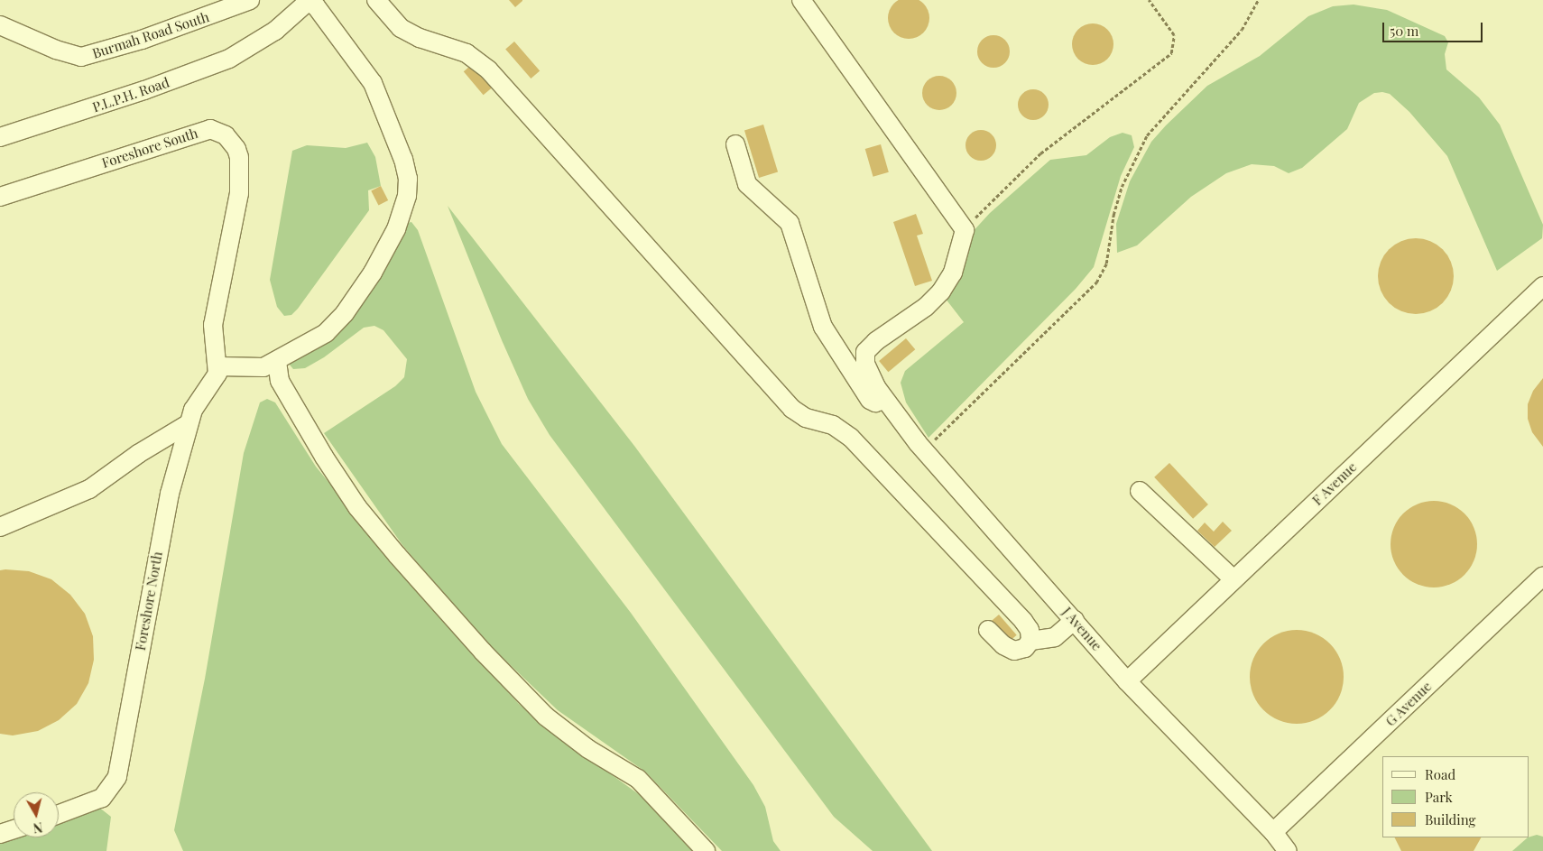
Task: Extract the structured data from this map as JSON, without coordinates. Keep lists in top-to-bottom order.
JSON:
{
  "streets": {
    "lane": [
      "Burmah Road South",
      "P.L.P.H. Road",
      "Foreshore South",
      "F Avenue",
      "Foreshore North",
      "J Avenue",
      "G Avenue"
    ]
  },
  "crossings": [
    ["Foreshore South", "Foreshore North"],
    ["F Avenue", "J Avenue"],
    ["J Avenue", "G Avenue"]
  ],
  "legend": ["Road", "Park", "Building"],
  "scale_bar": "50 m",
  "north": "bottom"
}
